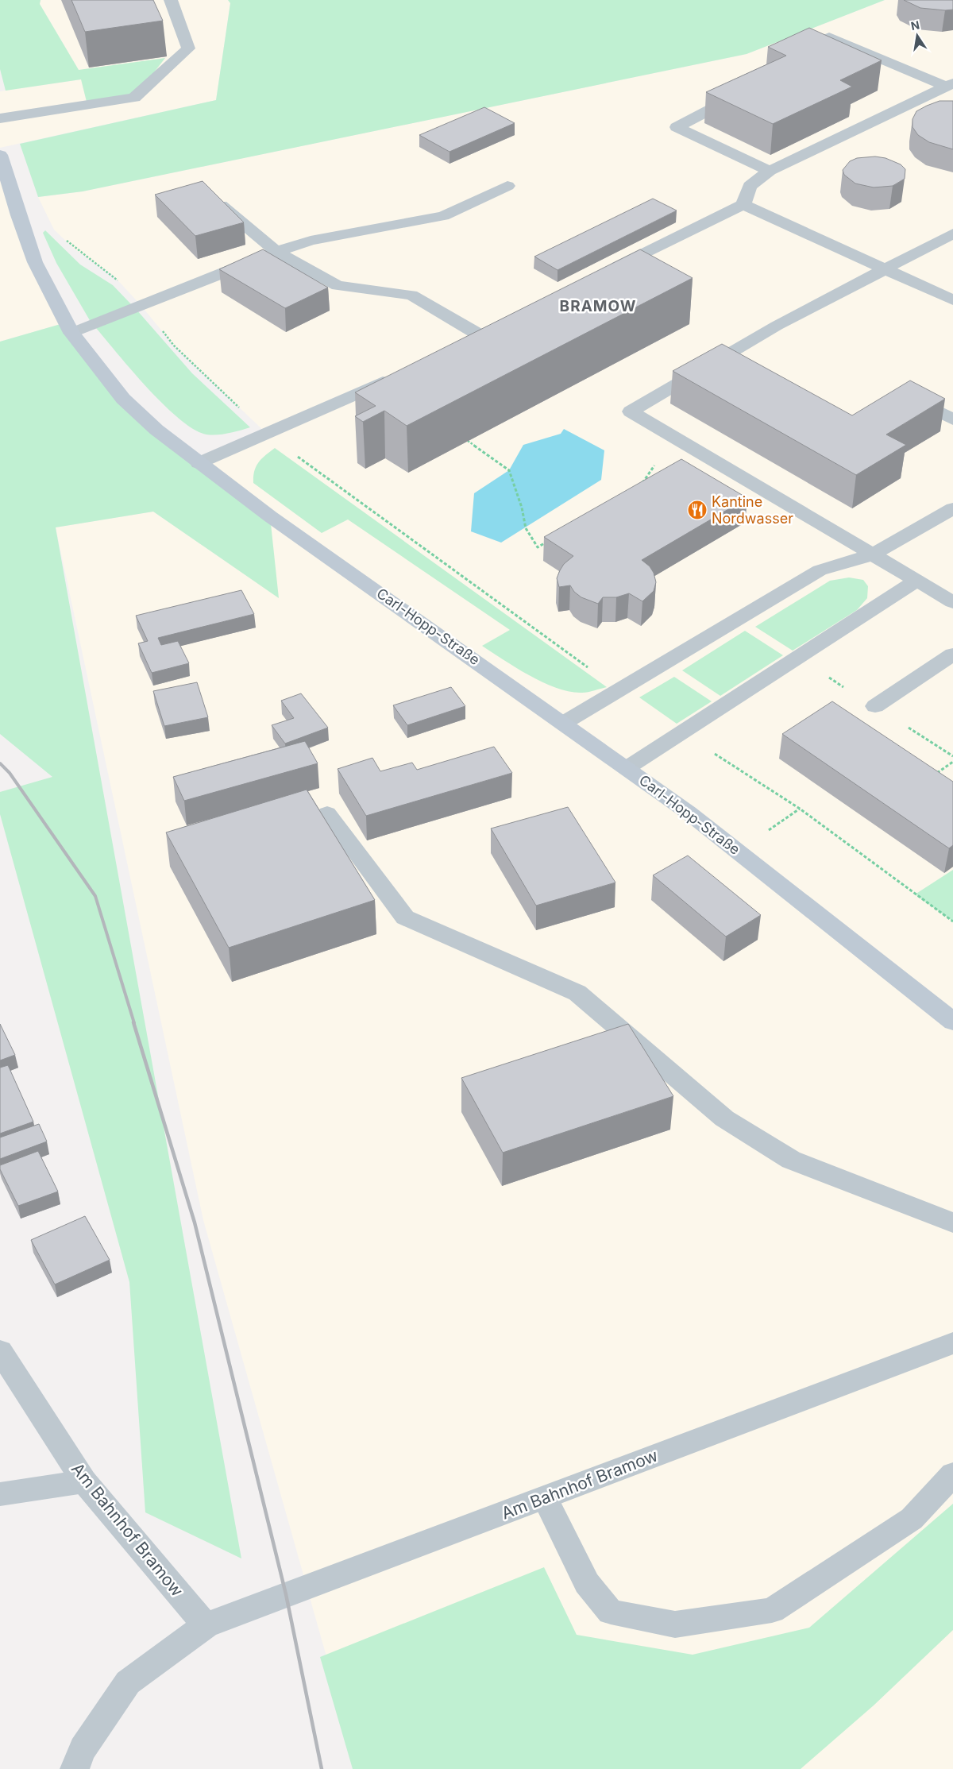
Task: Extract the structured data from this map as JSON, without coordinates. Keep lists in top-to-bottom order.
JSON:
{
  "streets": {
    "street": ["Carl-Hopp-Straße", "Am Bahnhof Bramow"]
  },
  "districts": ["BRAMOW"],
  "places": {
    "restaurant": ["Kantine Nordwasser"]
  },
  "north": "top"
}
